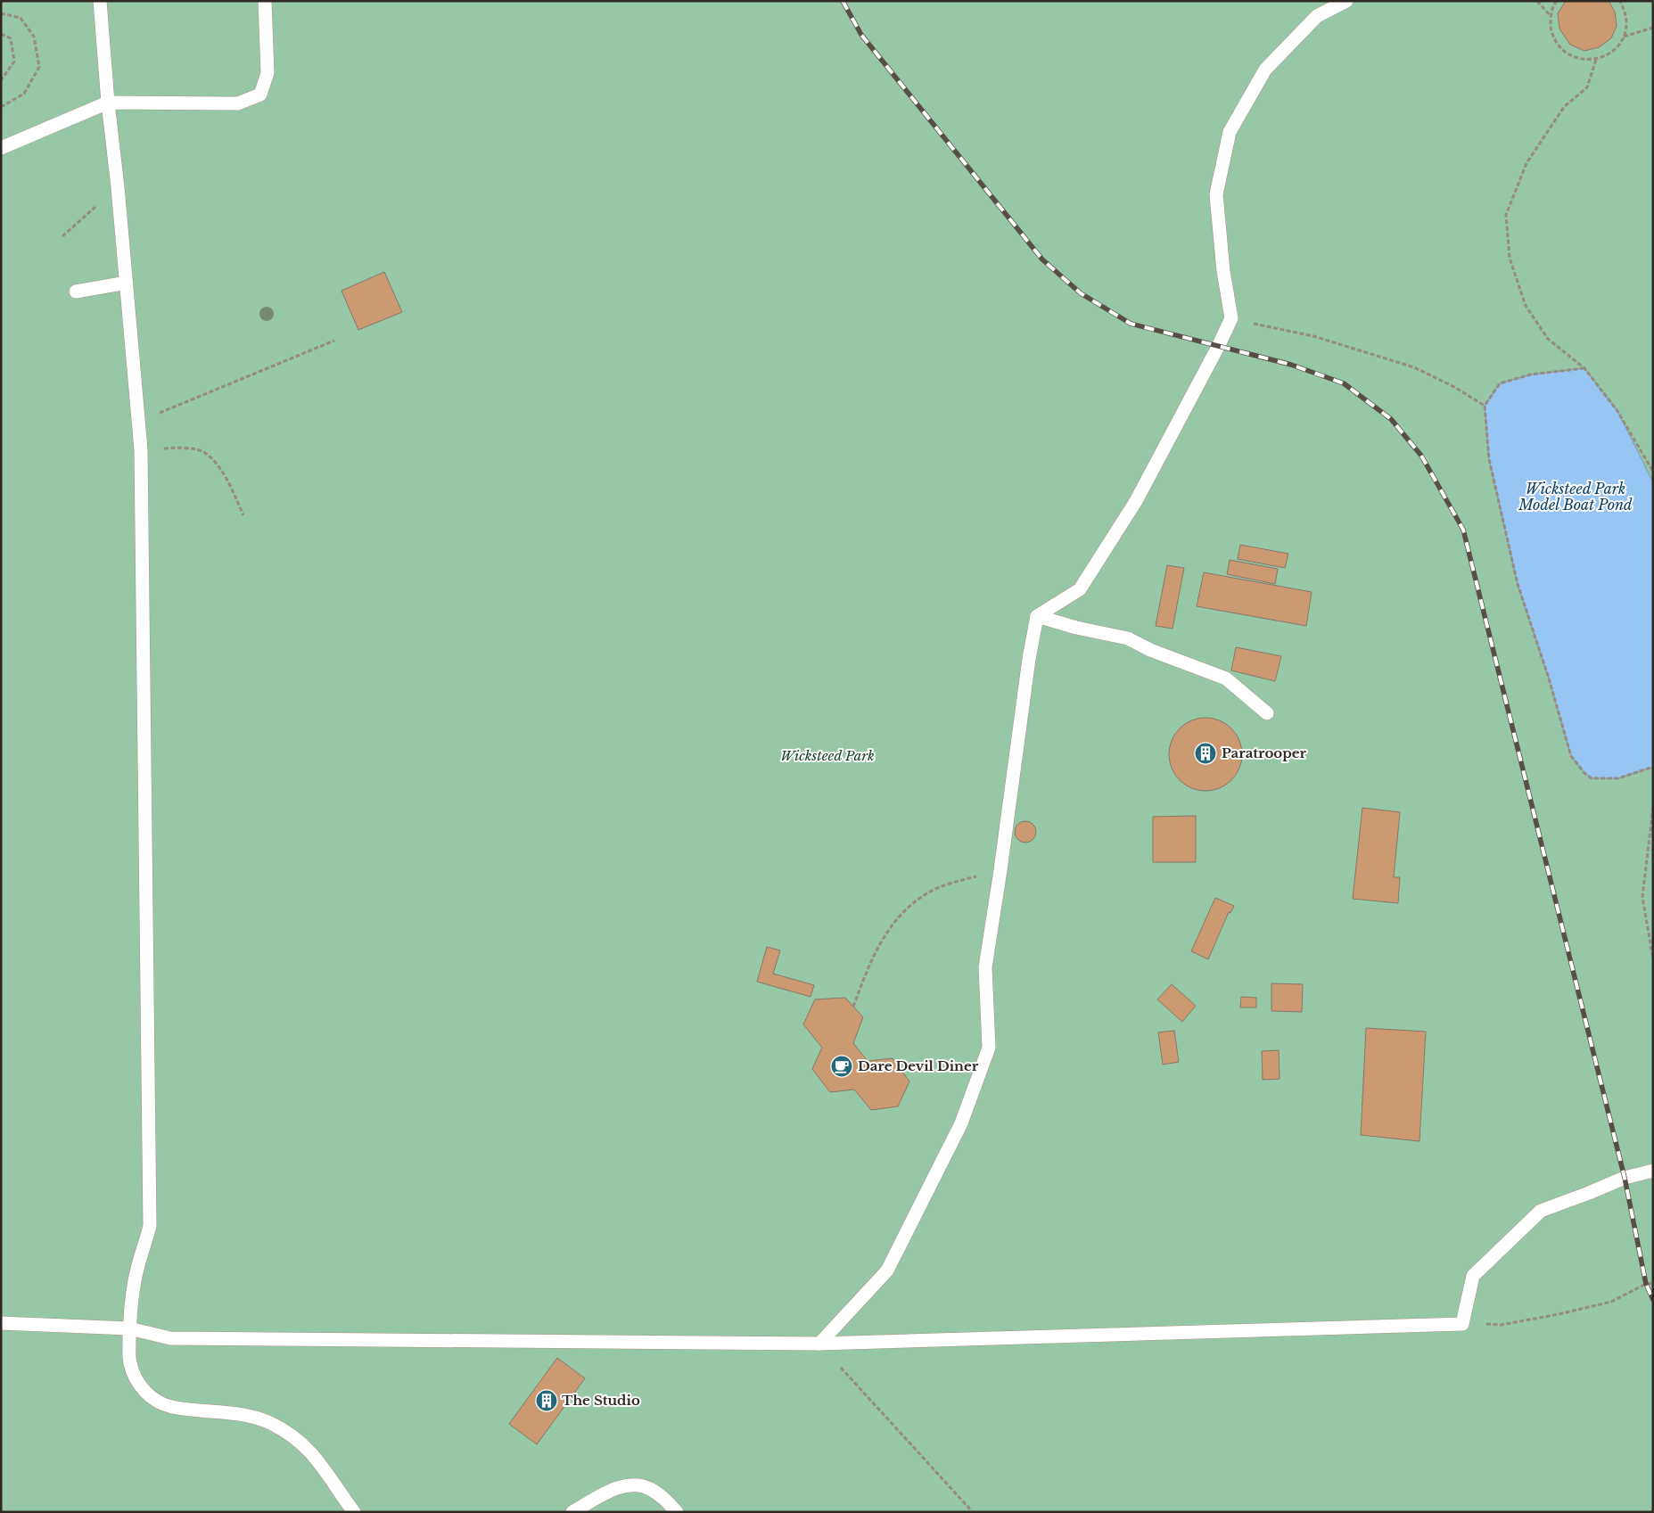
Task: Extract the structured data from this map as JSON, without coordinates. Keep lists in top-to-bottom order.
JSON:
{
  "water": ["Wicksteed Park Model Boat Pond"],
  "parks": ["Wicksteed Park"],
  "places": {
    "building": ["Paratrooper", "The Studio"],
    "cafe": ["Dare Devil Diner"]
  }
}
